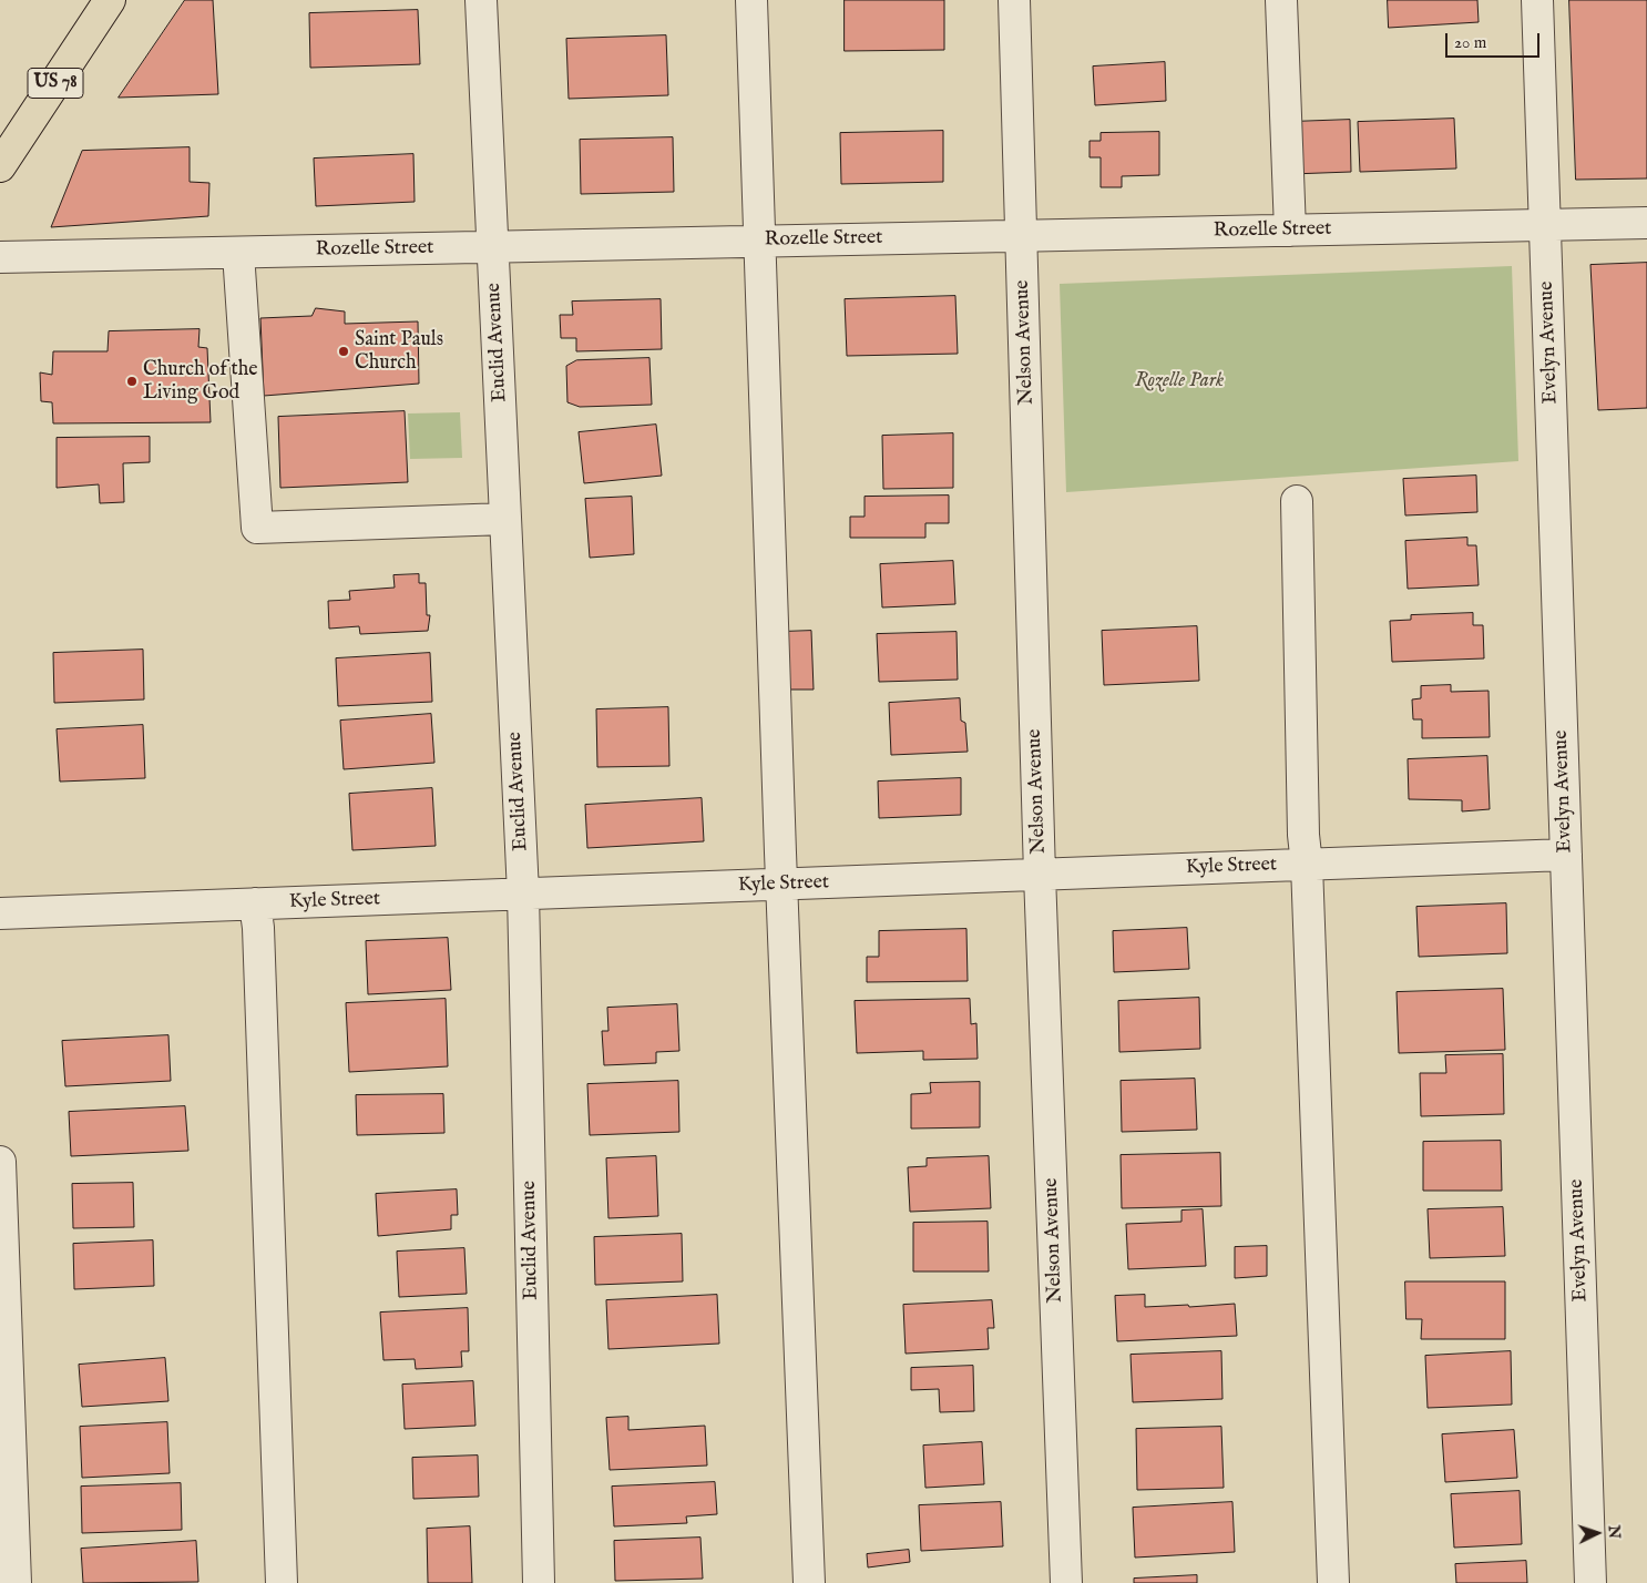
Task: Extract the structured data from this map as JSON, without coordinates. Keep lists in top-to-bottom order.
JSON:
{
  "streets": {
    "main road": ["US 78"],
    "street": [
      "Rozelle Street",
      "Euclid Avenue",
      "Nelson Avenue",
      "Evelyn Avenue",
      "Kyle Street"
    ]
  },
  "crossings": [
    ["Rozelle Street", "Euclid Avenue"],
    ["Rozelle Street", "Nelson Avenue"],
    ["Rozelle Street", "Evelyn Avenue"],
    ["Euclid Avenue", "Kyle Street"],
    ["Nelson Avenue", "Kyle Street"],
    ["Evelyn Avenue", "Kyle Street"]
  ],
  "parks": ["Rozelle Park"],
  "places": ["Saint Pauls Church", "Church of the Living God"],
  "scale_bar": "20 m",
  "north": "right"
}
